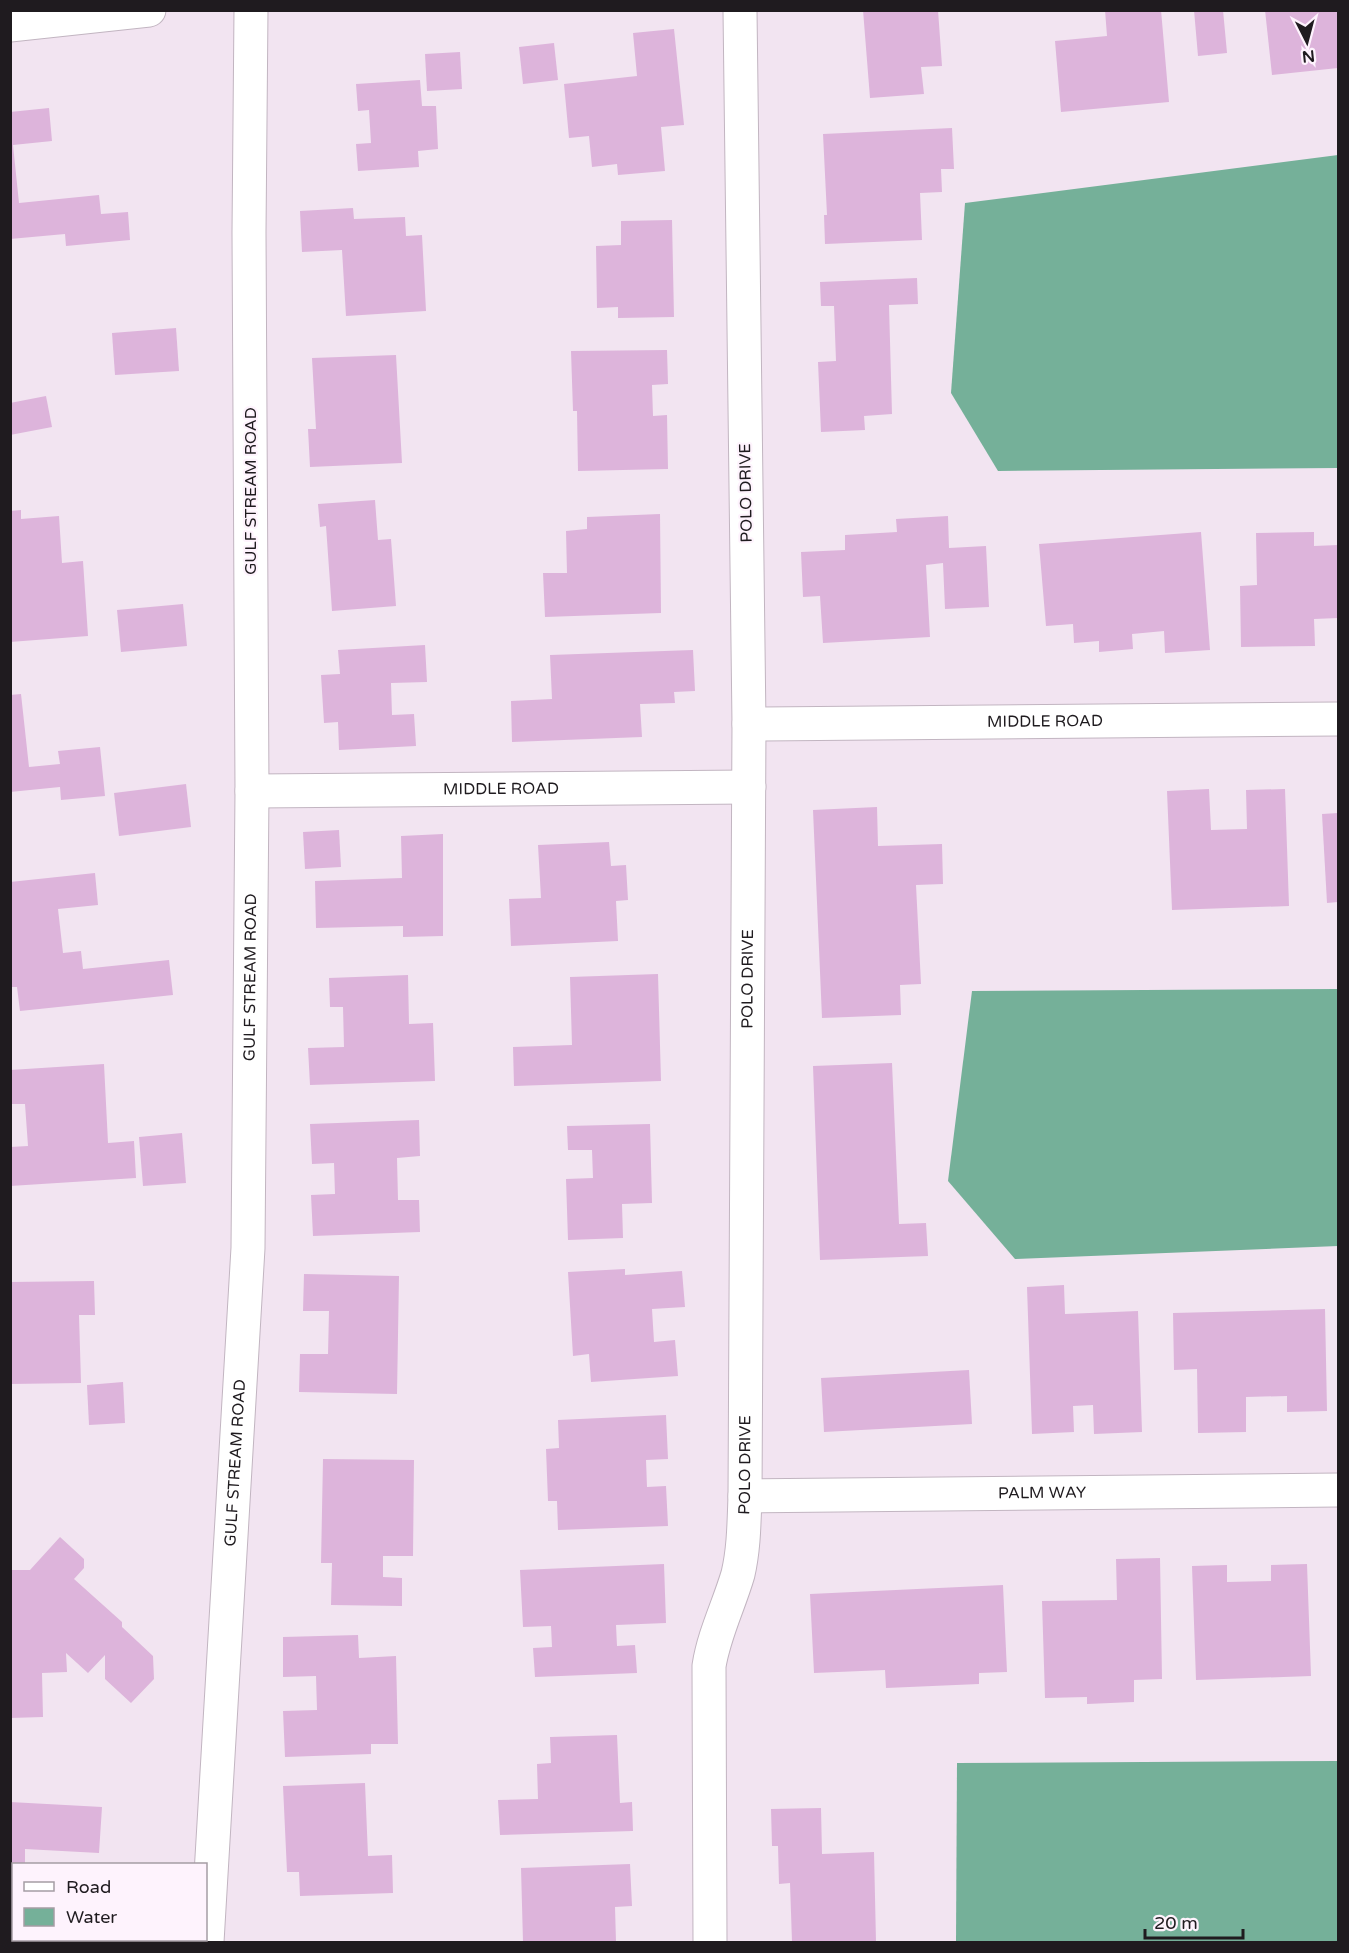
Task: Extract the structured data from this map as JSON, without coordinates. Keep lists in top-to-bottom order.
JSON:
{
  "streets": {
    "street": [
      "GULF STREAM ROAD",
      "POLO DRIVE",
      "MIDDLE ROAD",
      "PALM WAY"
    ]
  },
  "crossings": [
    ["GULF STREAM ROAD", "MIDDLE ROAD"],
    ["POLO DRIVE", "MIDDLE ROAD"],
    ["POLO DRIVE", "PALM WAY"]
  ],
  "legend": ["Road", "Water"],
  "scale_bar": "20 m",
  "north": "bottom"
}
